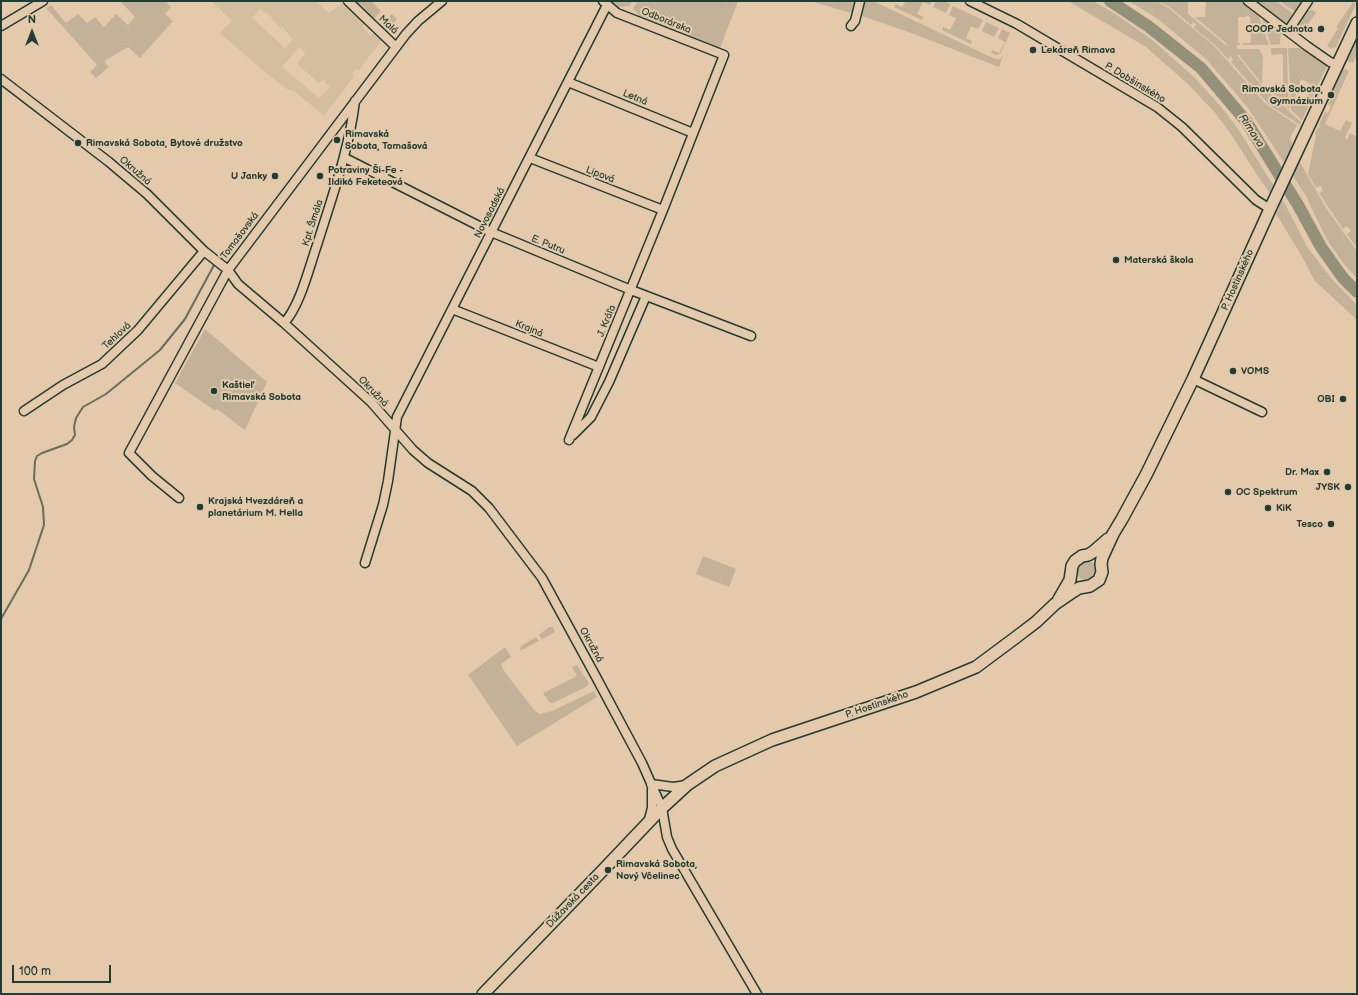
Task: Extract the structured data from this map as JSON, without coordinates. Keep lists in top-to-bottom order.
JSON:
{
  "streets": {
    "street": [
      "Odborárska",
      "Malá",
      "P. Dobšinského",
      "Letná",
      "Okružná",
      "Lipová",
      "Novosadská",
      "Kpt. Šmála",
      "Tomašovská",
      "E. Putru",
      "P. Hostinského",
      "J. Kráľa",
      "Krajná",
      "Tehlová",
      "Dúžavská cesta"
    ]
  },
  "crossings": [
    ["Odborárska", "Novosadská"],
    ["Odborárska", "J. Kráľa"],
    ["Malá", "Tomašovská"],
    ["P. Dobšinského", "P. Hostinského"],
    ["Letná", "Novosadská"],
    ["Letná", "J. Kráľa"],
    ["Okružná", "Novosadská"],
    ["Okružná", "Kpt. Šmála"],
    ["Okružná", "Tomašovská"],
    ["Okružná", "P. Hostinského"],
    ["Okružná", "Tehlová"],
    ["Okružná", "Dúžavská cesta"],
    ["Lipová", "Novosadská"],
    ["Lipová", "J. Kráľa"],
    ["Novosadská", "E. Putru"],
    ["Novosadská", "Krajná"],
    ["Kpt. Šmála", "Tomašovská"],
    ["Kpt. Šmála", "E. Putru"],
    ["E. Putru", "J. Kráľa"],
    ["P. Hostinského", "Dúžavská cesta"],
    ["J. Kráľa", "Krajná"]
  ],
  "water": ["Rimava"],
  "places": [
    "COOP Jednota",
    "Lekáreň Rimava",
    "Rimavská Sobota, Gymnázium",
    "Rimavská Sobota, Tomašová",
    "Rimavská Sobota, Bytové družstvo",
    "U Janky",
    "Potraviny Ši-Fe - Ildikó Feketeová",
    "Materská škola",
    "VOMS",
    "Kaštieľ Rimavská Sobota",
    "OBI",
    "Dr. Max",
    "JYSK",
    "OC Spektrum",
    "Krajská Hvezdáreň a planetárium M. Hella",
    "KiK",
    "Tesco",
    "Rimavská Sobota, Nový Včelinec"
  ],
  "scale_bar": "100 m",
  "north": "top"
}
